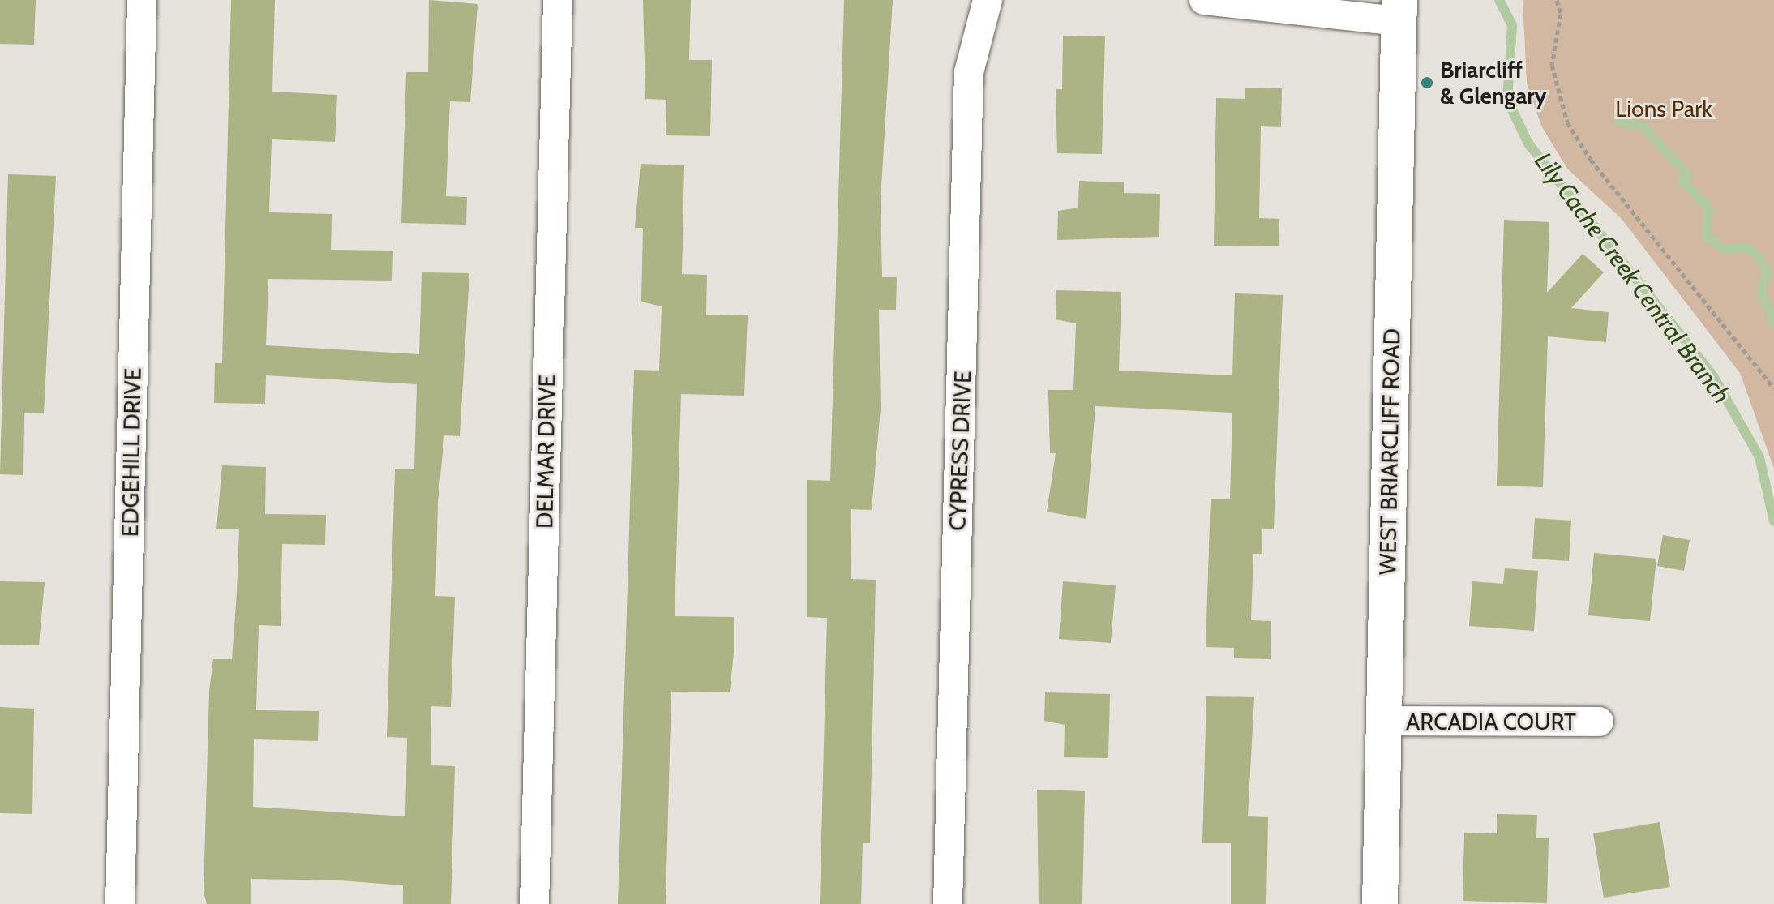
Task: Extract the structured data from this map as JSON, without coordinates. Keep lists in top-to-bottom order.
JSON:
{
  "streets": {
    "street": [
      "CYPRESS DRIVE",
      "DELMAR DRIVE",
      "WEST BRIARCLIFF ROAD",
      "EDGEHILL DRIVE",
      "ARCADIA COURT"
    ]
  },
  "crossings": [
    ["WEST BRIARCLIFF ROAD", "ARCADIA COURT"]
  ],
  "water": ["Lily Cache Creek Central Branch"],
  "parks": ["Lions Park"],
  "places": ["Briarcliff & Glengary"]
}
